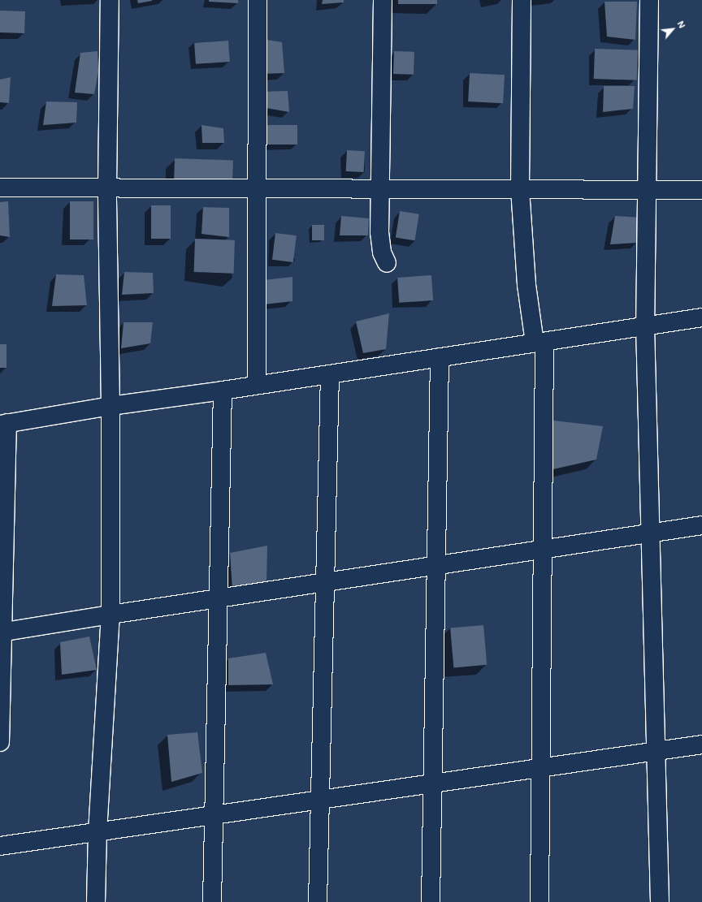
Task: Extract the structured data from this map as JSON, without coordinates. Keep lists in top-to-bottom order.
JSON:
{
  "north": "top right"
}
